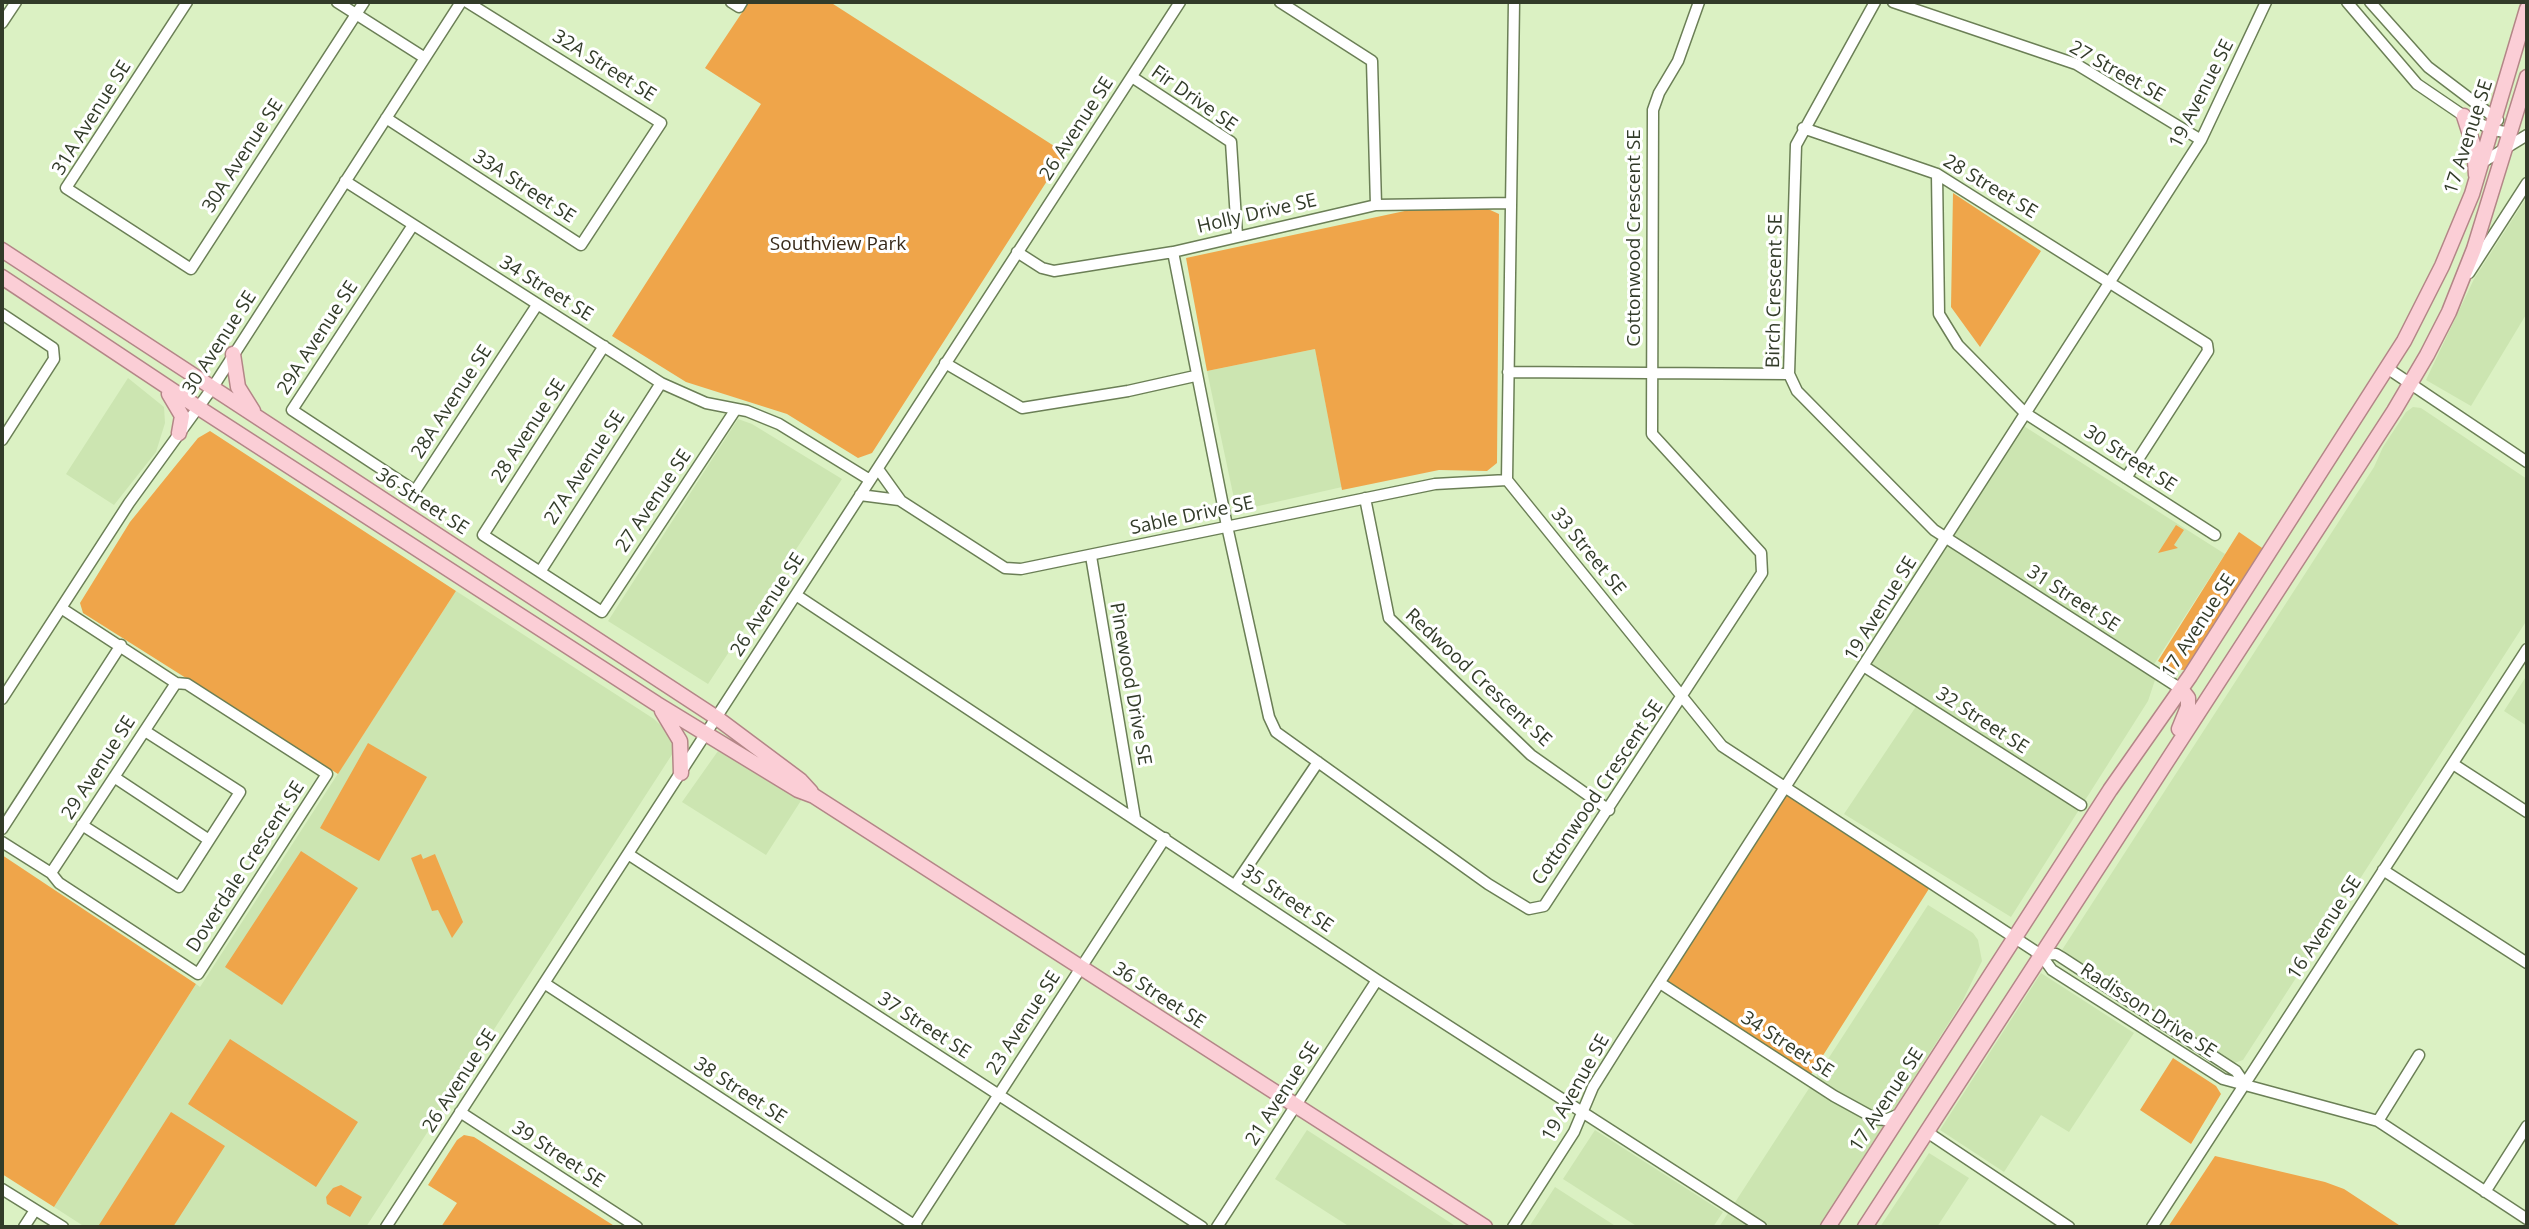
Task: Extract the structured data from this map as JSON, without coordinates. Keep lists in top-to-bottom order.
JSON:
{
  "streets": {
    "main road": ["17 Avenue SE", "36 Street SE"],
    "street": [
      "32A Street SE",
      "27 Street SE",
      "19 Avenue SE",
      "Fir Drive SE",
      "31A Avenue SE",
      "26 Avenue SE",
      "30A Avenue SE",
      "33A Street SE",
      "28 Street SE",
      "Holly Drive SE",
      "Cottonwood Crescent SE",
      "34 Street SE",
      "Birch Crescent SE",
      "29A Avenue SE",
      "30 Avenue SE",
      "28A Avenue SE",
      "28 Avenue SE",
      "30 Street SE",
      "27A Avenue SE",
      "27 Avenue SE",
      "Sable Drive SE",
      "33 Street SE",
      "31 Street SE",
      "Redwood Crescent SE",
      "Pinewood Drive SE",
      "32 Street SE",
      "29 Avenue SE",
      "Doverdale Crescent SE",
      "35 Street SE",
      "16 Avenue SE",
      "Radisson Drive SE",
      "23 Avenue SE",
      "37 Street SE",
      "38 Street SE",
      "21 Avenue SE",
      "39 Street SE"
    ]
  },
  "crossings": [
    ["32A Street SE", "33A Street SE"],
    ["27 Street SE", "19 Avenue SE"],
    ["19 Avenue SE", "28 Street SE"],
    ["19 Avenue SE", "34 Street SE"],
    ["19 Avenue SE", "Birch Crescent SE"],
    ["19 Avenue SE", "30 Street SE"],
    ["19 Avenue SE", "33 Street SE"],
    ["19 Avenue SE", "31 Street SE"],
    ["19 Avenue SE", "32 Street SE"],
    ["19 Avenue SE", "35 Street SE"],
    ["Fir Drive SE", "26 Avenue SE"],
    ["Fir Drive SE", "Holly Drive SE"],
    ["31A Avenue SE", "30A Avenue SE"],
    ["26 Avenue SE", "Holly Drive SE"],
    ["26 Avenue SE", "36 Street SE"],
    ["26 Avenue SE", "Sable Drive SE"],
    ["26 Avenue SE", "35 Street SE"],
    ["26 Avenue SE", "37 Street SE"],
    ["26 Avenue SE", "38 Street SE"],
    ["26 Avenue SE", "39 Street SE"],
    ["17 Avenue SE", "34 Street SE"],
    ["17 Avenue SE", "33 Street SE"],
    ["17 Avenue SE", "31 Street SE"],
    ["17 Avenue SE", "Radisson Drive SE"],
    ["33A Street SE", "30 Avenue SE"],
    ["28 Street SE", "Birch Crescent SE"],
    ["28 Street SE", "30 Street SE"],
    ["Holly Drive SE", "Cottonwood Crescent SE"],
    ["Cottonwood Crescent SE", "Sable Drive SE"],
    ["Cottonwood Crescent SE", "33 Street SE"],
    ["Cottonwood Crescent SE", "Redwood Crescent SE"],
    ["34 Street SE", "29A Avenue SE"],
    ["34 Street SE", "30 Avenue SE"],
    ["34 Street SE", "28A Avenue SE"],
    ["34 Street SE", "28 Avenue SE"],
    ["34 Street SE", "27A Avenue SE"],
    ["34 Street SE", "27 Avenue SE"],
    ["Birch Crescent SE", "31 Street SE"],
    ["29A Avenue SE", "28A Avenue SE"],
    ["30 Avenue SE", "36 Street SE"],
    ["30 Avenue SE", "Doverdale Crescent SE"],
    ["28 Avenue SE", "27A Avenue SE"],
    ["28 Avenue SE", "27 Avenue SE"],
    ["27A Avenue SE", "27 Avenue SE"],
    ["36 Street SE", "23 Avenue SE"],
    ["36 Street SE", "21 Avenue SE"],
    ["Sable Drive SE", "33 Street SE"],
    ["Sable Drive SE", "Redwood Crescent SE"],
    ["Sable Drive SE", "Pinewood Drive SE"],
    ["33 Street SE", "Radisson Drive SE"],
    ["Pinewood Drive SE", "35 Street SE"],
    ["29 Avenue SE", "Doverdale Crescent SE"],
    ["35 Street SE", "23 Avenue SE"],
    ["35 Street SE", "21 Avenue SE"],
    ["16 Avenue SE", "Radisson Drive SE"],
    ["23 Avenue SE", "37 Street SE"],
    ["23 Avenue SE", "38 Street SE"]
  ],
  "parks": ["Southview Park"]
}
